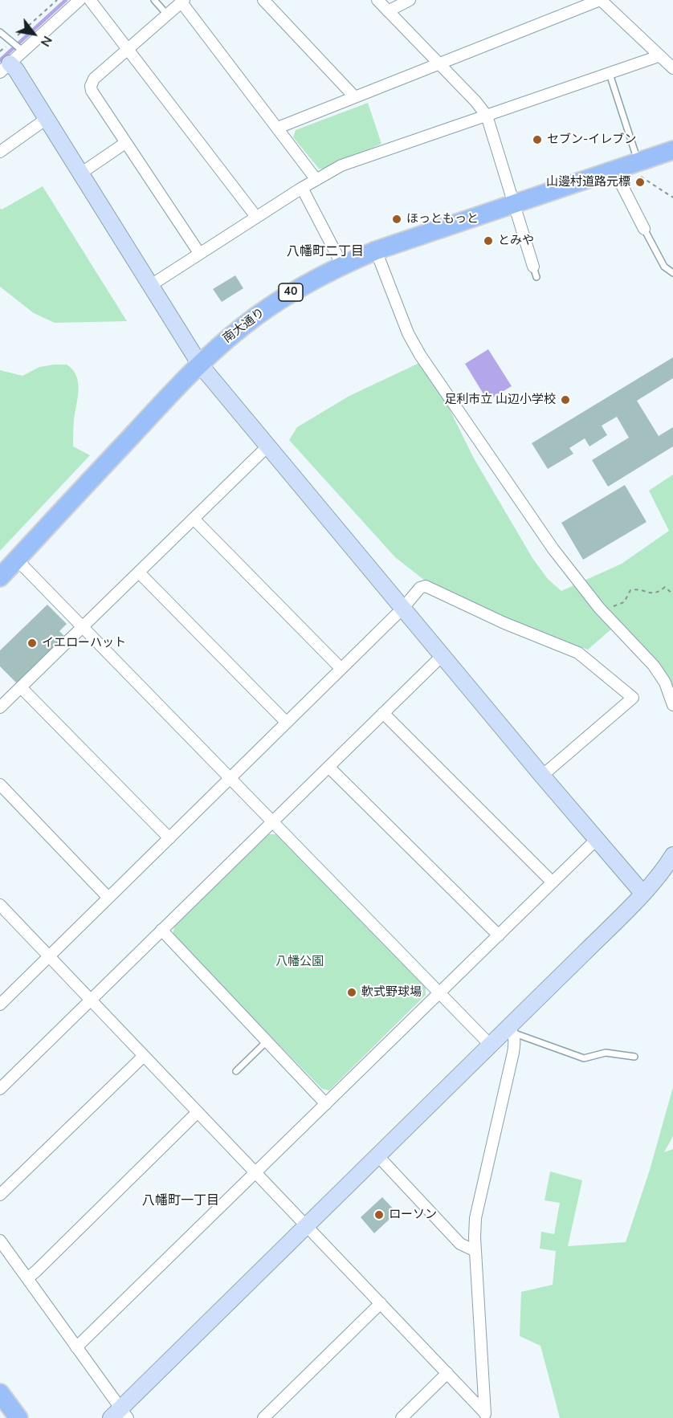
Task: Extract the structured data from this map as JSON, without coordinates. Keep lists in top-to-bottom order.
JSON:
{
  "streets": {
    "main road": ["40", "南大通り"]
  },
  "districts": ["八幡町二丁目", "八幡町一丁目"],
  "parks": ["八幡公園"],
  "places": [
    "セブン-イレブン",
    "山邊村道路元標",
    "ほっともっと",
    "とみや",
    "足利市立 山辺小学校",
    "イエローハット",
    "軟式野球場",
    "ローソン"
  ],
  "north": "bottom right"
}
